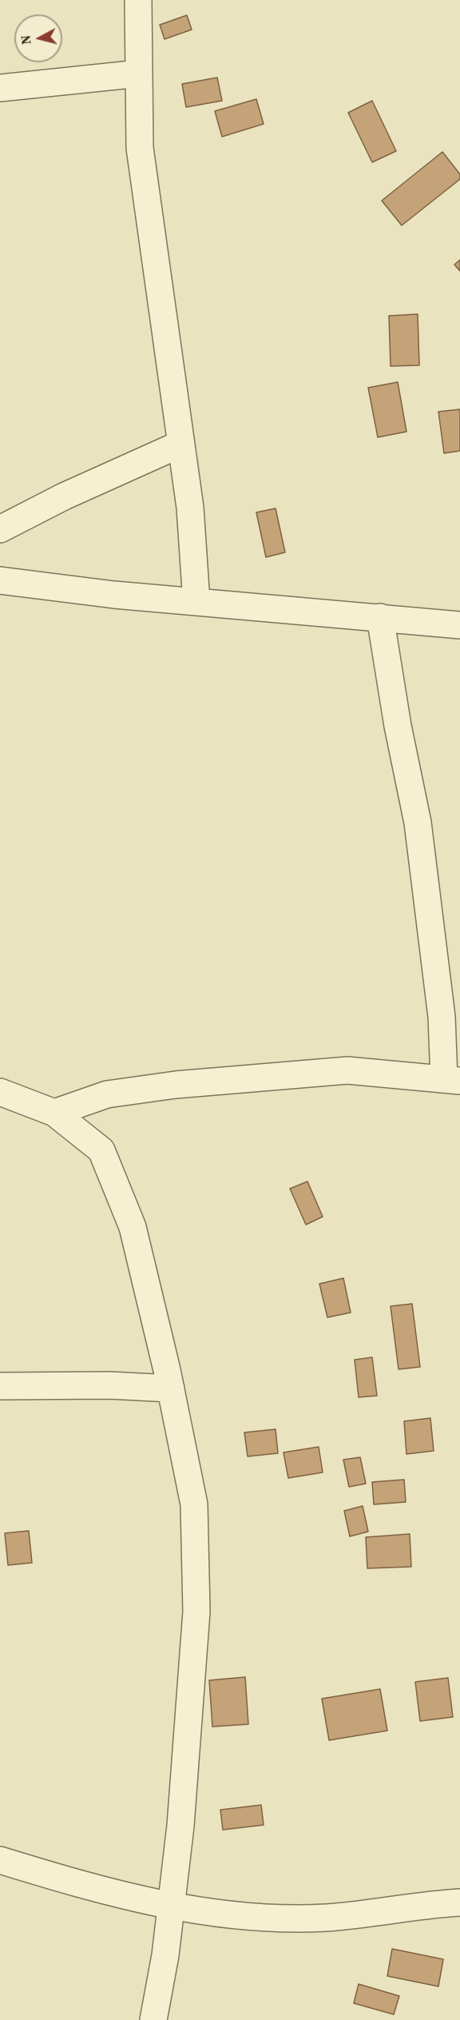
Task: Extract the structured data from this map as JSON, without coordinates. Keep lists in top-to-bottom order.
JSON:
{
  "north": "left"
}
